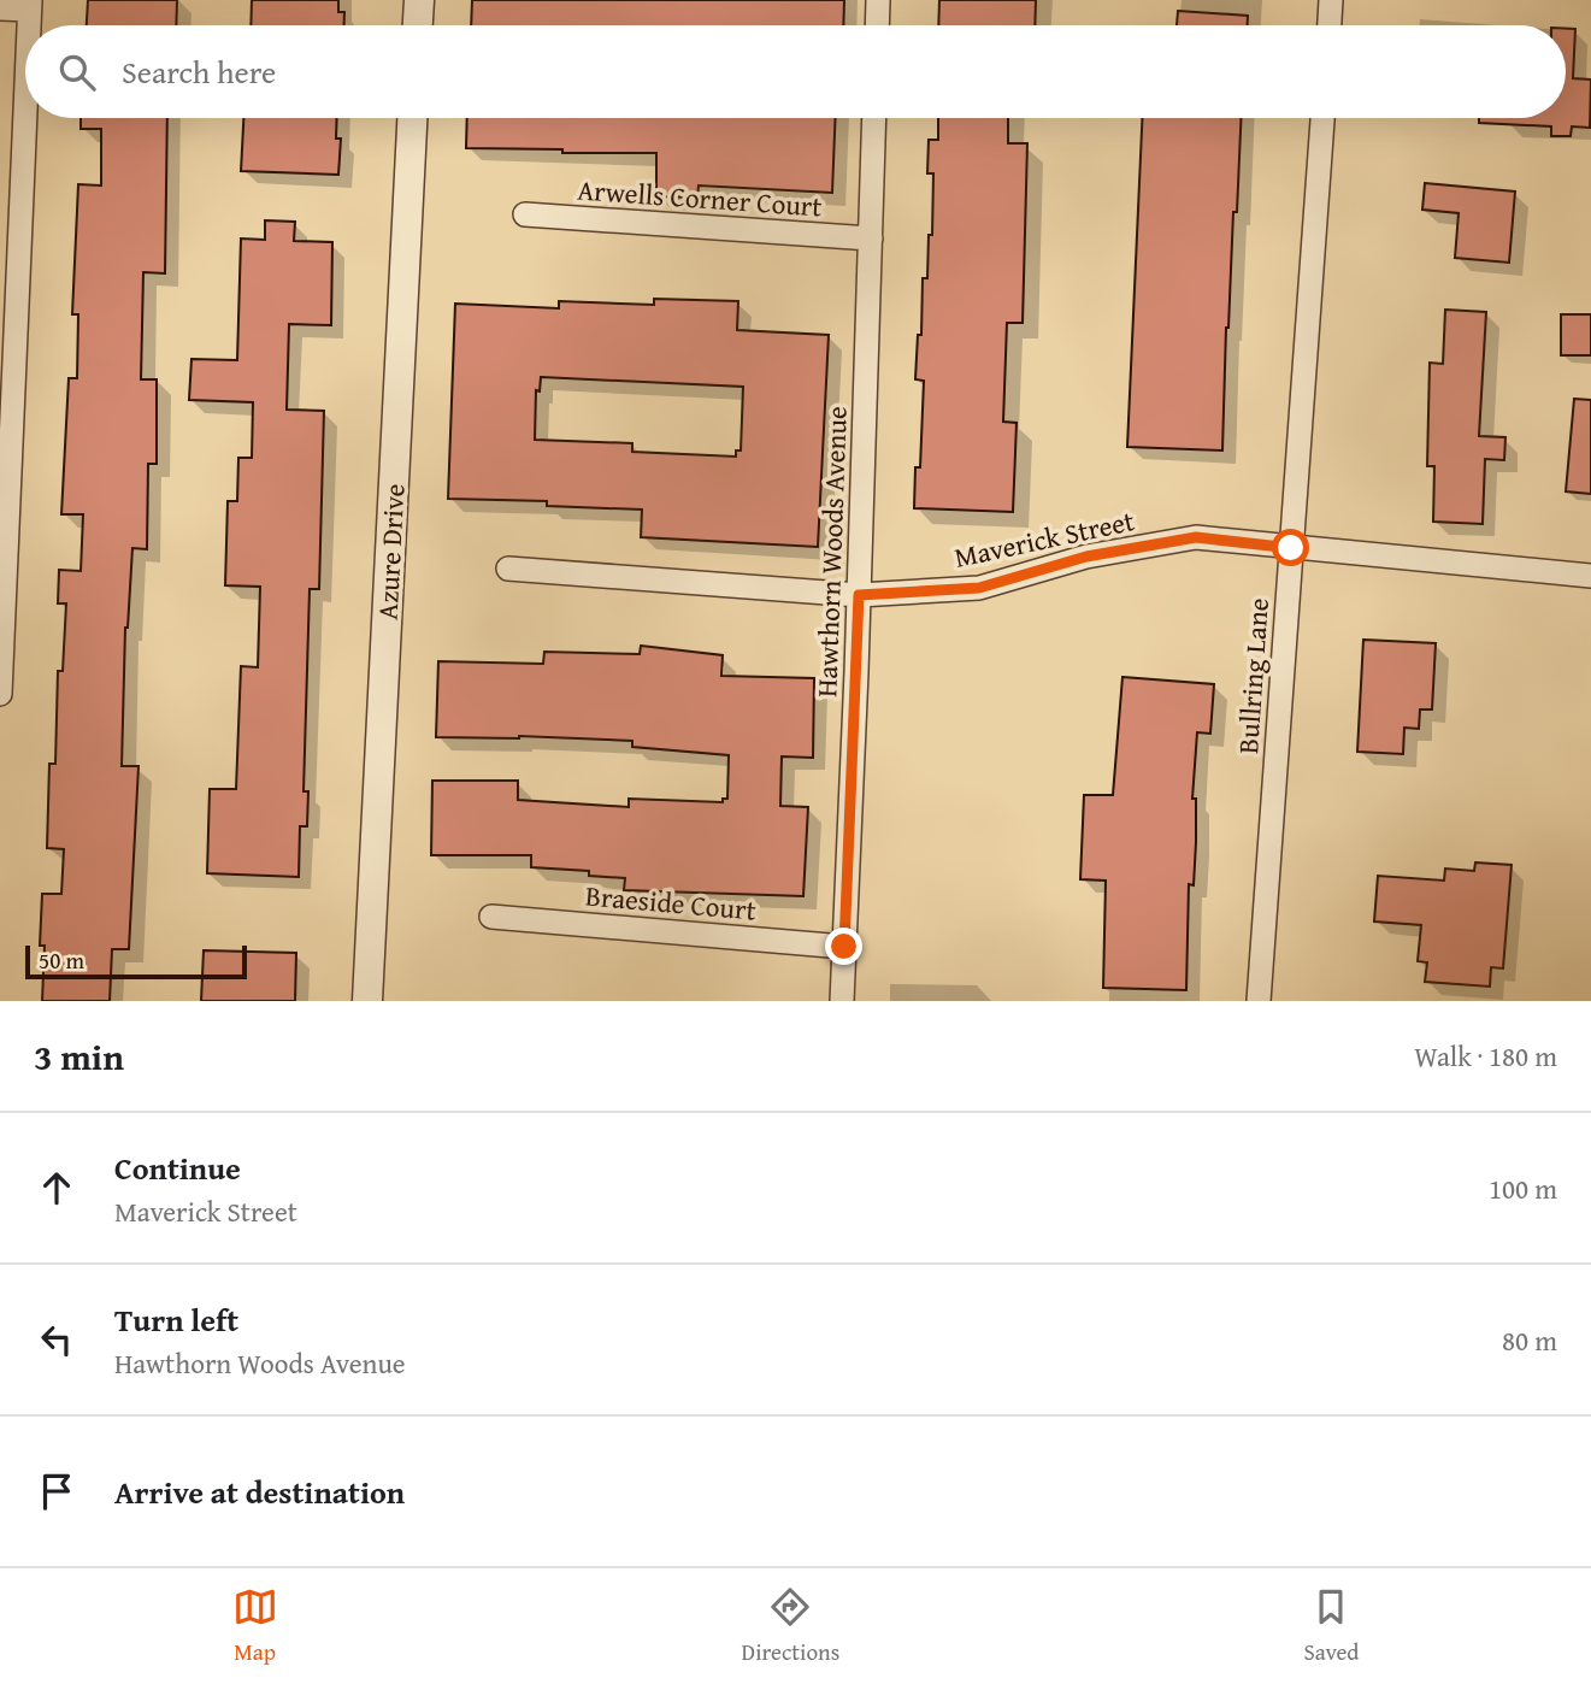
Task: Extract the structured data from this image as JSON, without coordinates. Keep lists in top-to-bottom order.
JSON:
{
  "streets": {
    "street": [
      "Arwells Corner Court",
      "Maverick Street",
      "Azure Drive",
      "Hawthorn Woods Avenue",
      "Bullring Lane",
      "Braeside Court"
    ]
  },
  "crossings": [
    ["Arwells Corner Court", "Hawthorn Woods Avenue"],
    ["Maverick Street", "Hawthorn Woods Avenue"],
    ["Maverick Street", "Bullring Lane"],
    ["Hawthorn Woods Avenue", "Braeside Court"]
  ],
  "scale_bar": "50 m",
  "page": {
    "search": "Search here",
    "scale": "50 m",
    "heading": ["3 min", "Walk · 180 m"],
    "list": [
      ["Continue", "Maverick Street", "100 m"],
      ["Turn left", "Hawthorn Woods Avenue", "80 m"],
      "Arrive at destination"
    ],
    "nav": ["Map", "Directions", "Saved"]
  }
}
